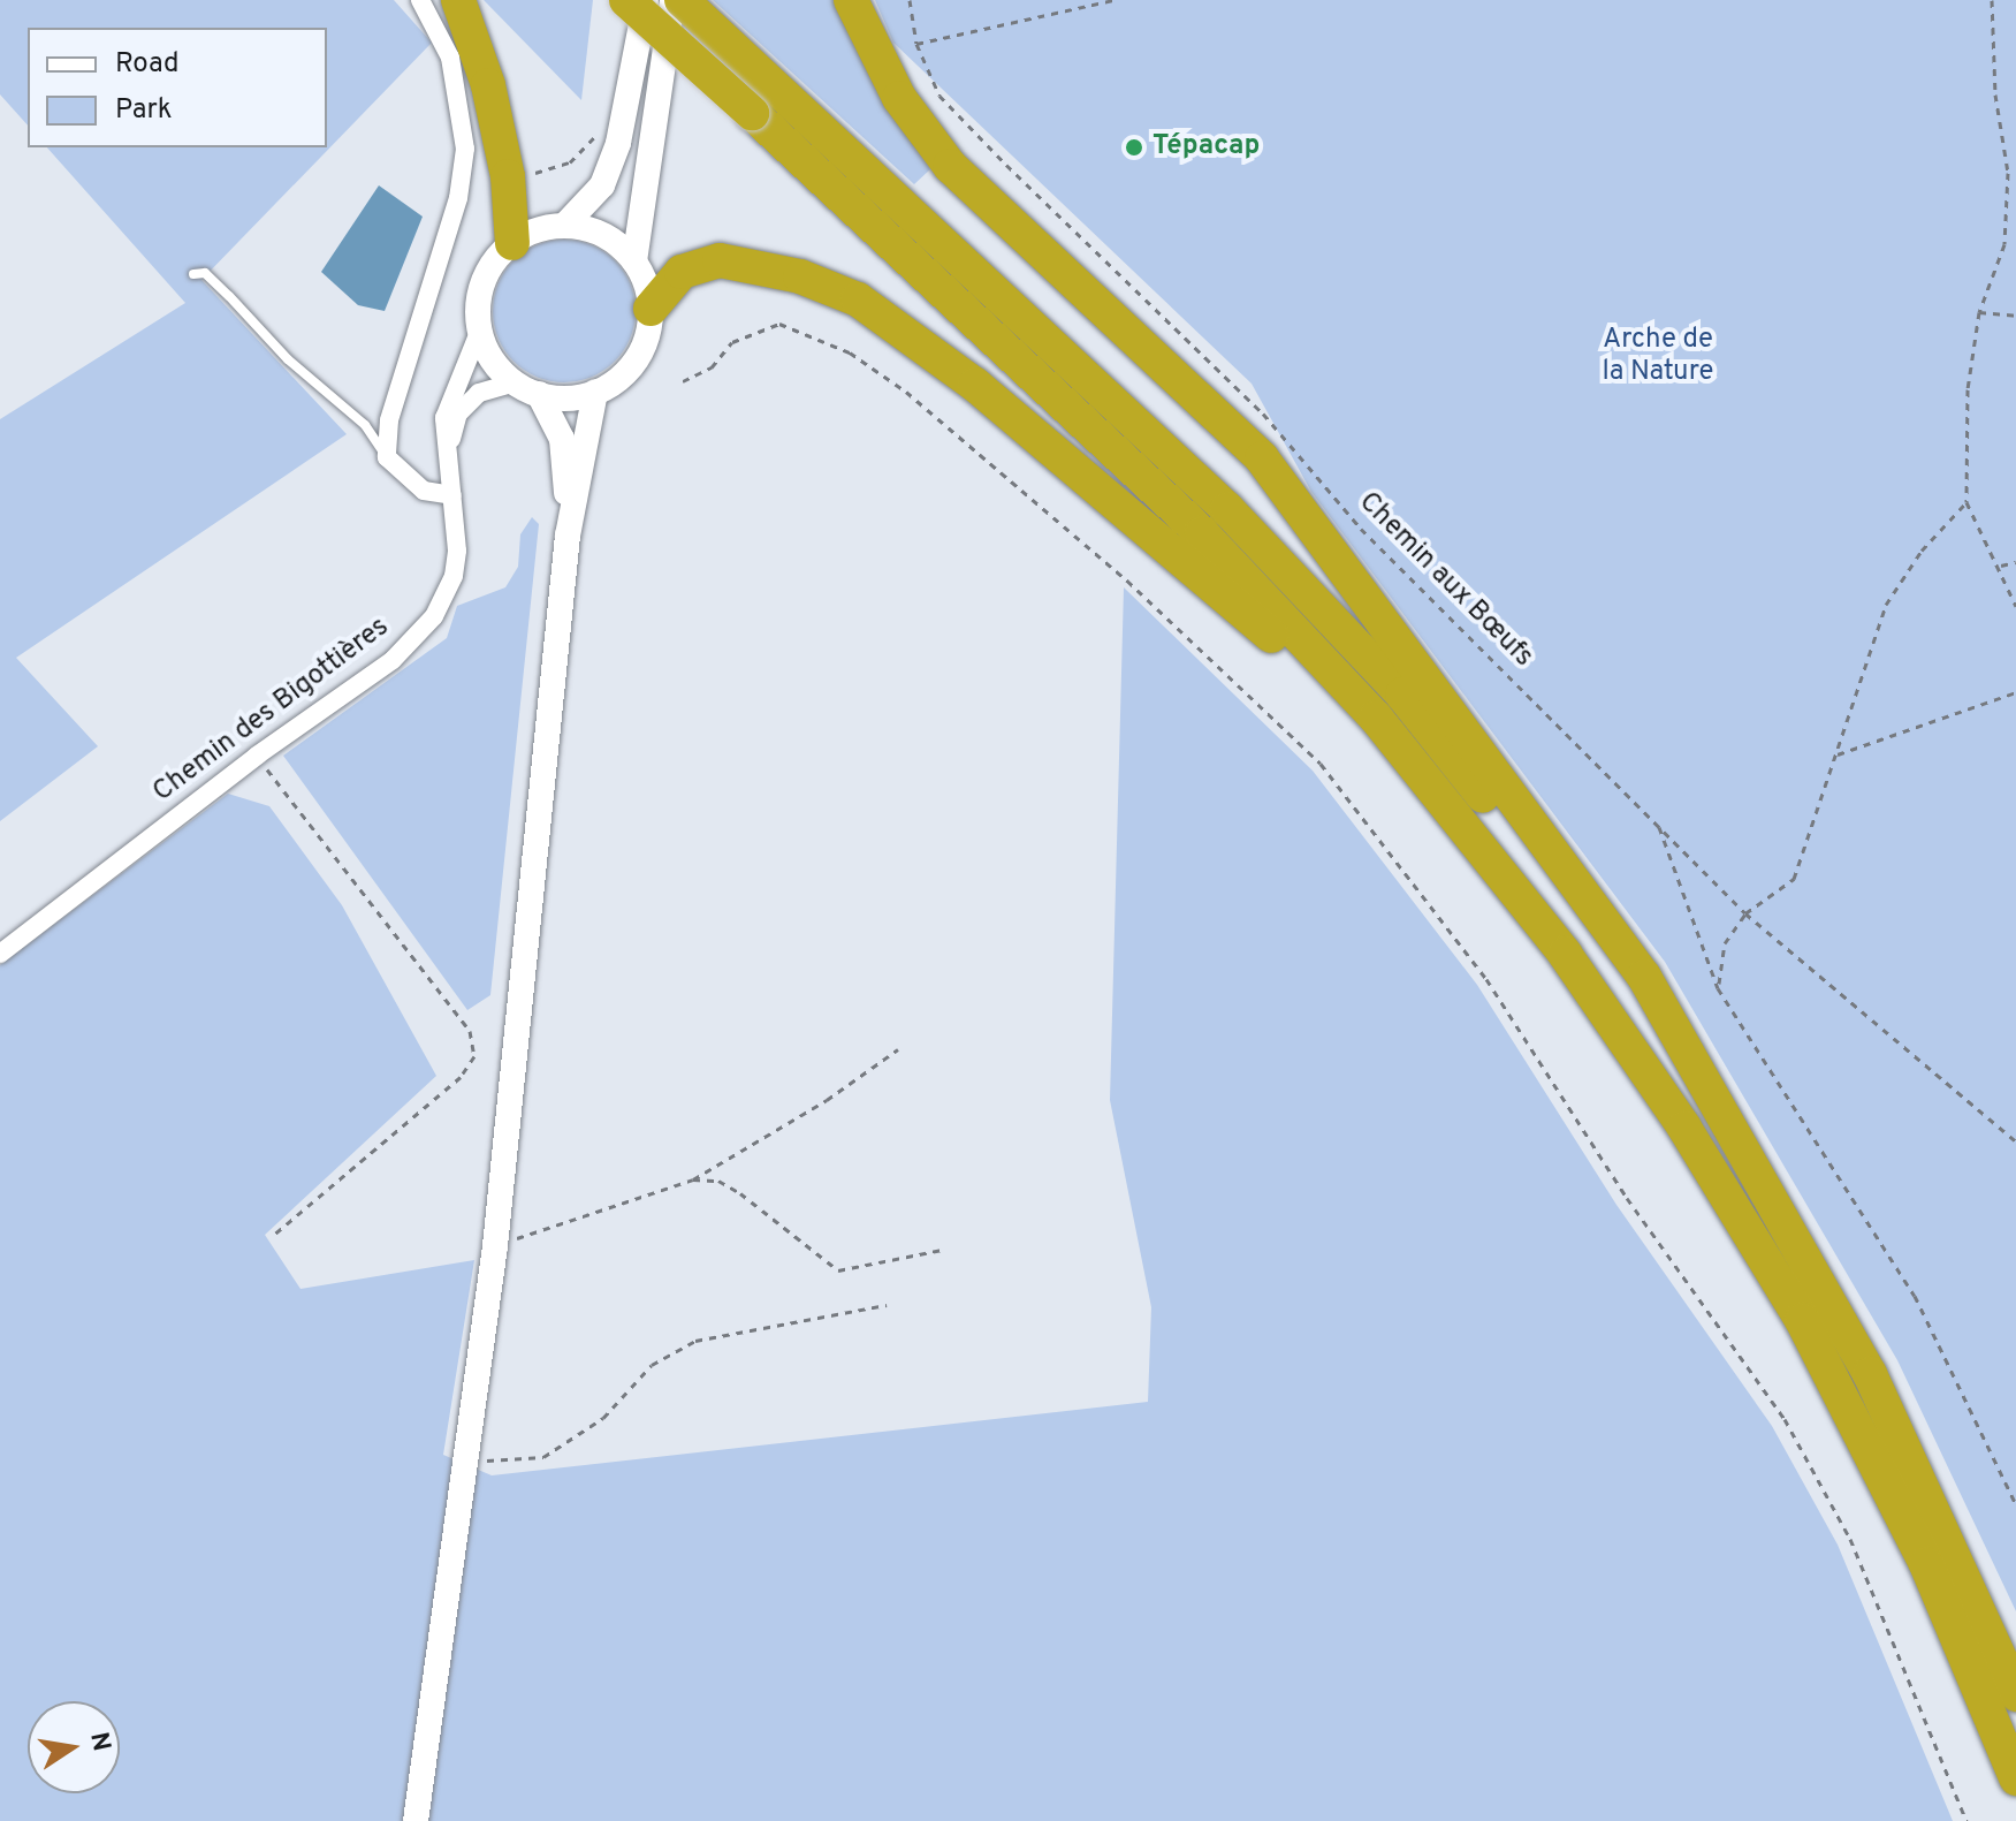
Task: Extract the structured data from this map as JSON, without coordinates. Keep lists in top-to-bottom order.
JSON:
{
  "streets": {
    "street": ["Chemin des Bigottières"],
    "path": ["Chemin aux Bœufs"]
  },
  "parks": ["Arche de la Nature"],
  "places": ["Tépacap"],
  "legend": ["Road", "Park"],
  "north": "right"
}
